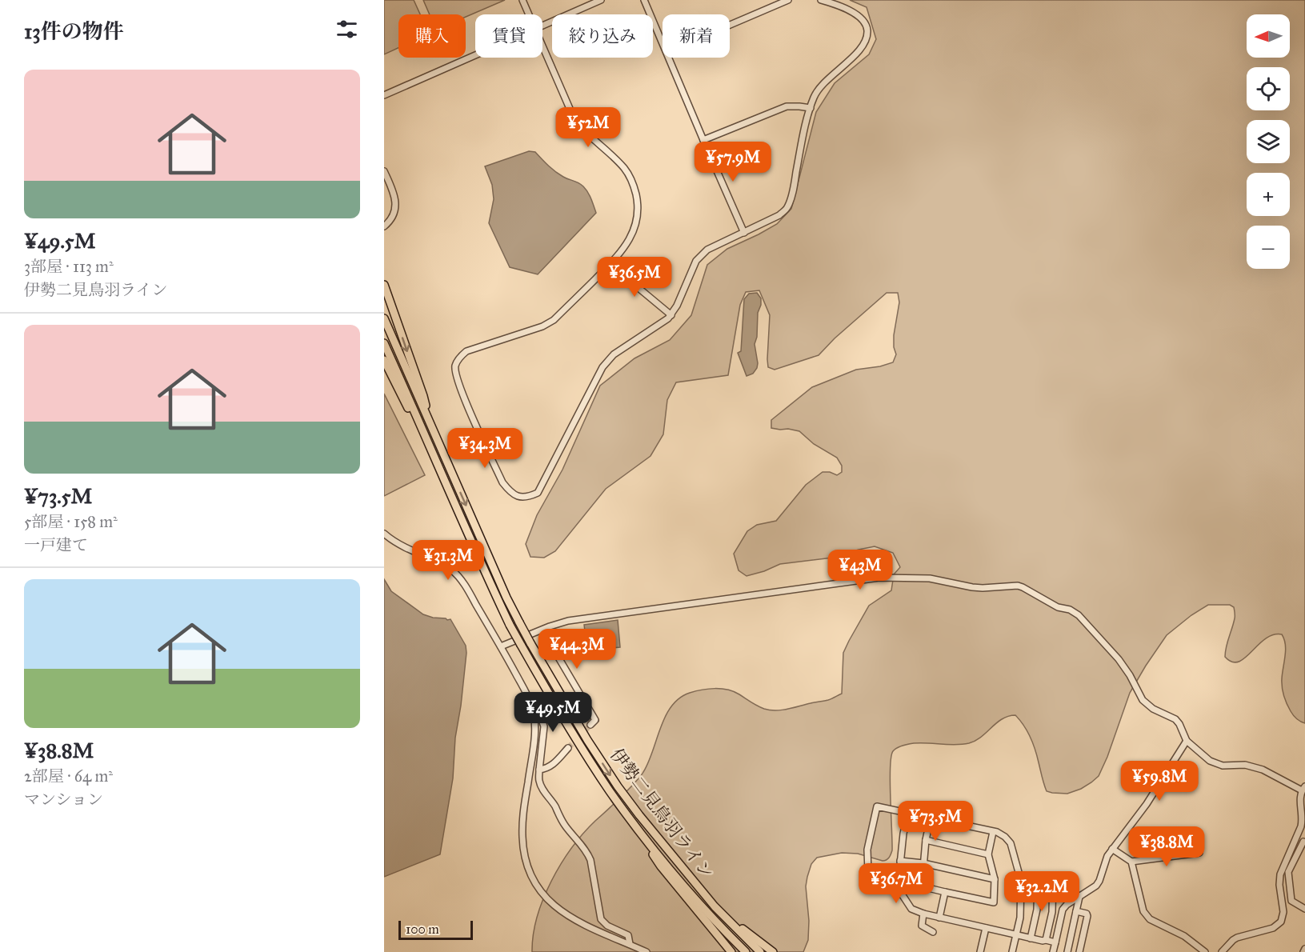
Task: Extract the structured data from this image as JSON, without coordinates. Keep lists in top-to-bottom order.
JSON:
{
  "streets": {
    "main road": ["伊勢二見鳥羽ライン"]
  },
  "scale_bar": "100 m",
  "north": "left",
  "page": {
    "heading": "13件の物件",
    "map_buttons": ["+", "−"],
    "chip": [
      "購入",
      "賃貸",
      "絞り込み",
      "新着"
    ],
    "list": [
      {
        "name": "¥49.5M",
        "note": "3部屋 · 113 m² · 伊勢二見鳥羽ライン"
      },
      {
        "name": "¥73.5M",
        "note": "5部屋 · 158 m² · 一戸建て"
      },
      {
        "name": "¥38.8M",
        "note": "2部屋 · 64 m² · マンション"
      }
    ],
    "price": [
      "¥52M",
      "¥57.9M",
      "¥36.5M",
      "¥34.3M",
      "¥31.3M",
      "¥43M",
      "¥44.3M",
      "¥49.5M",
      "¥59.8M",
      "¥73.5M",
      "¥38.8M",
      "¥36.7M",
      "¥32.2M"
    ],
    "scale": "100 m"
  }
}
